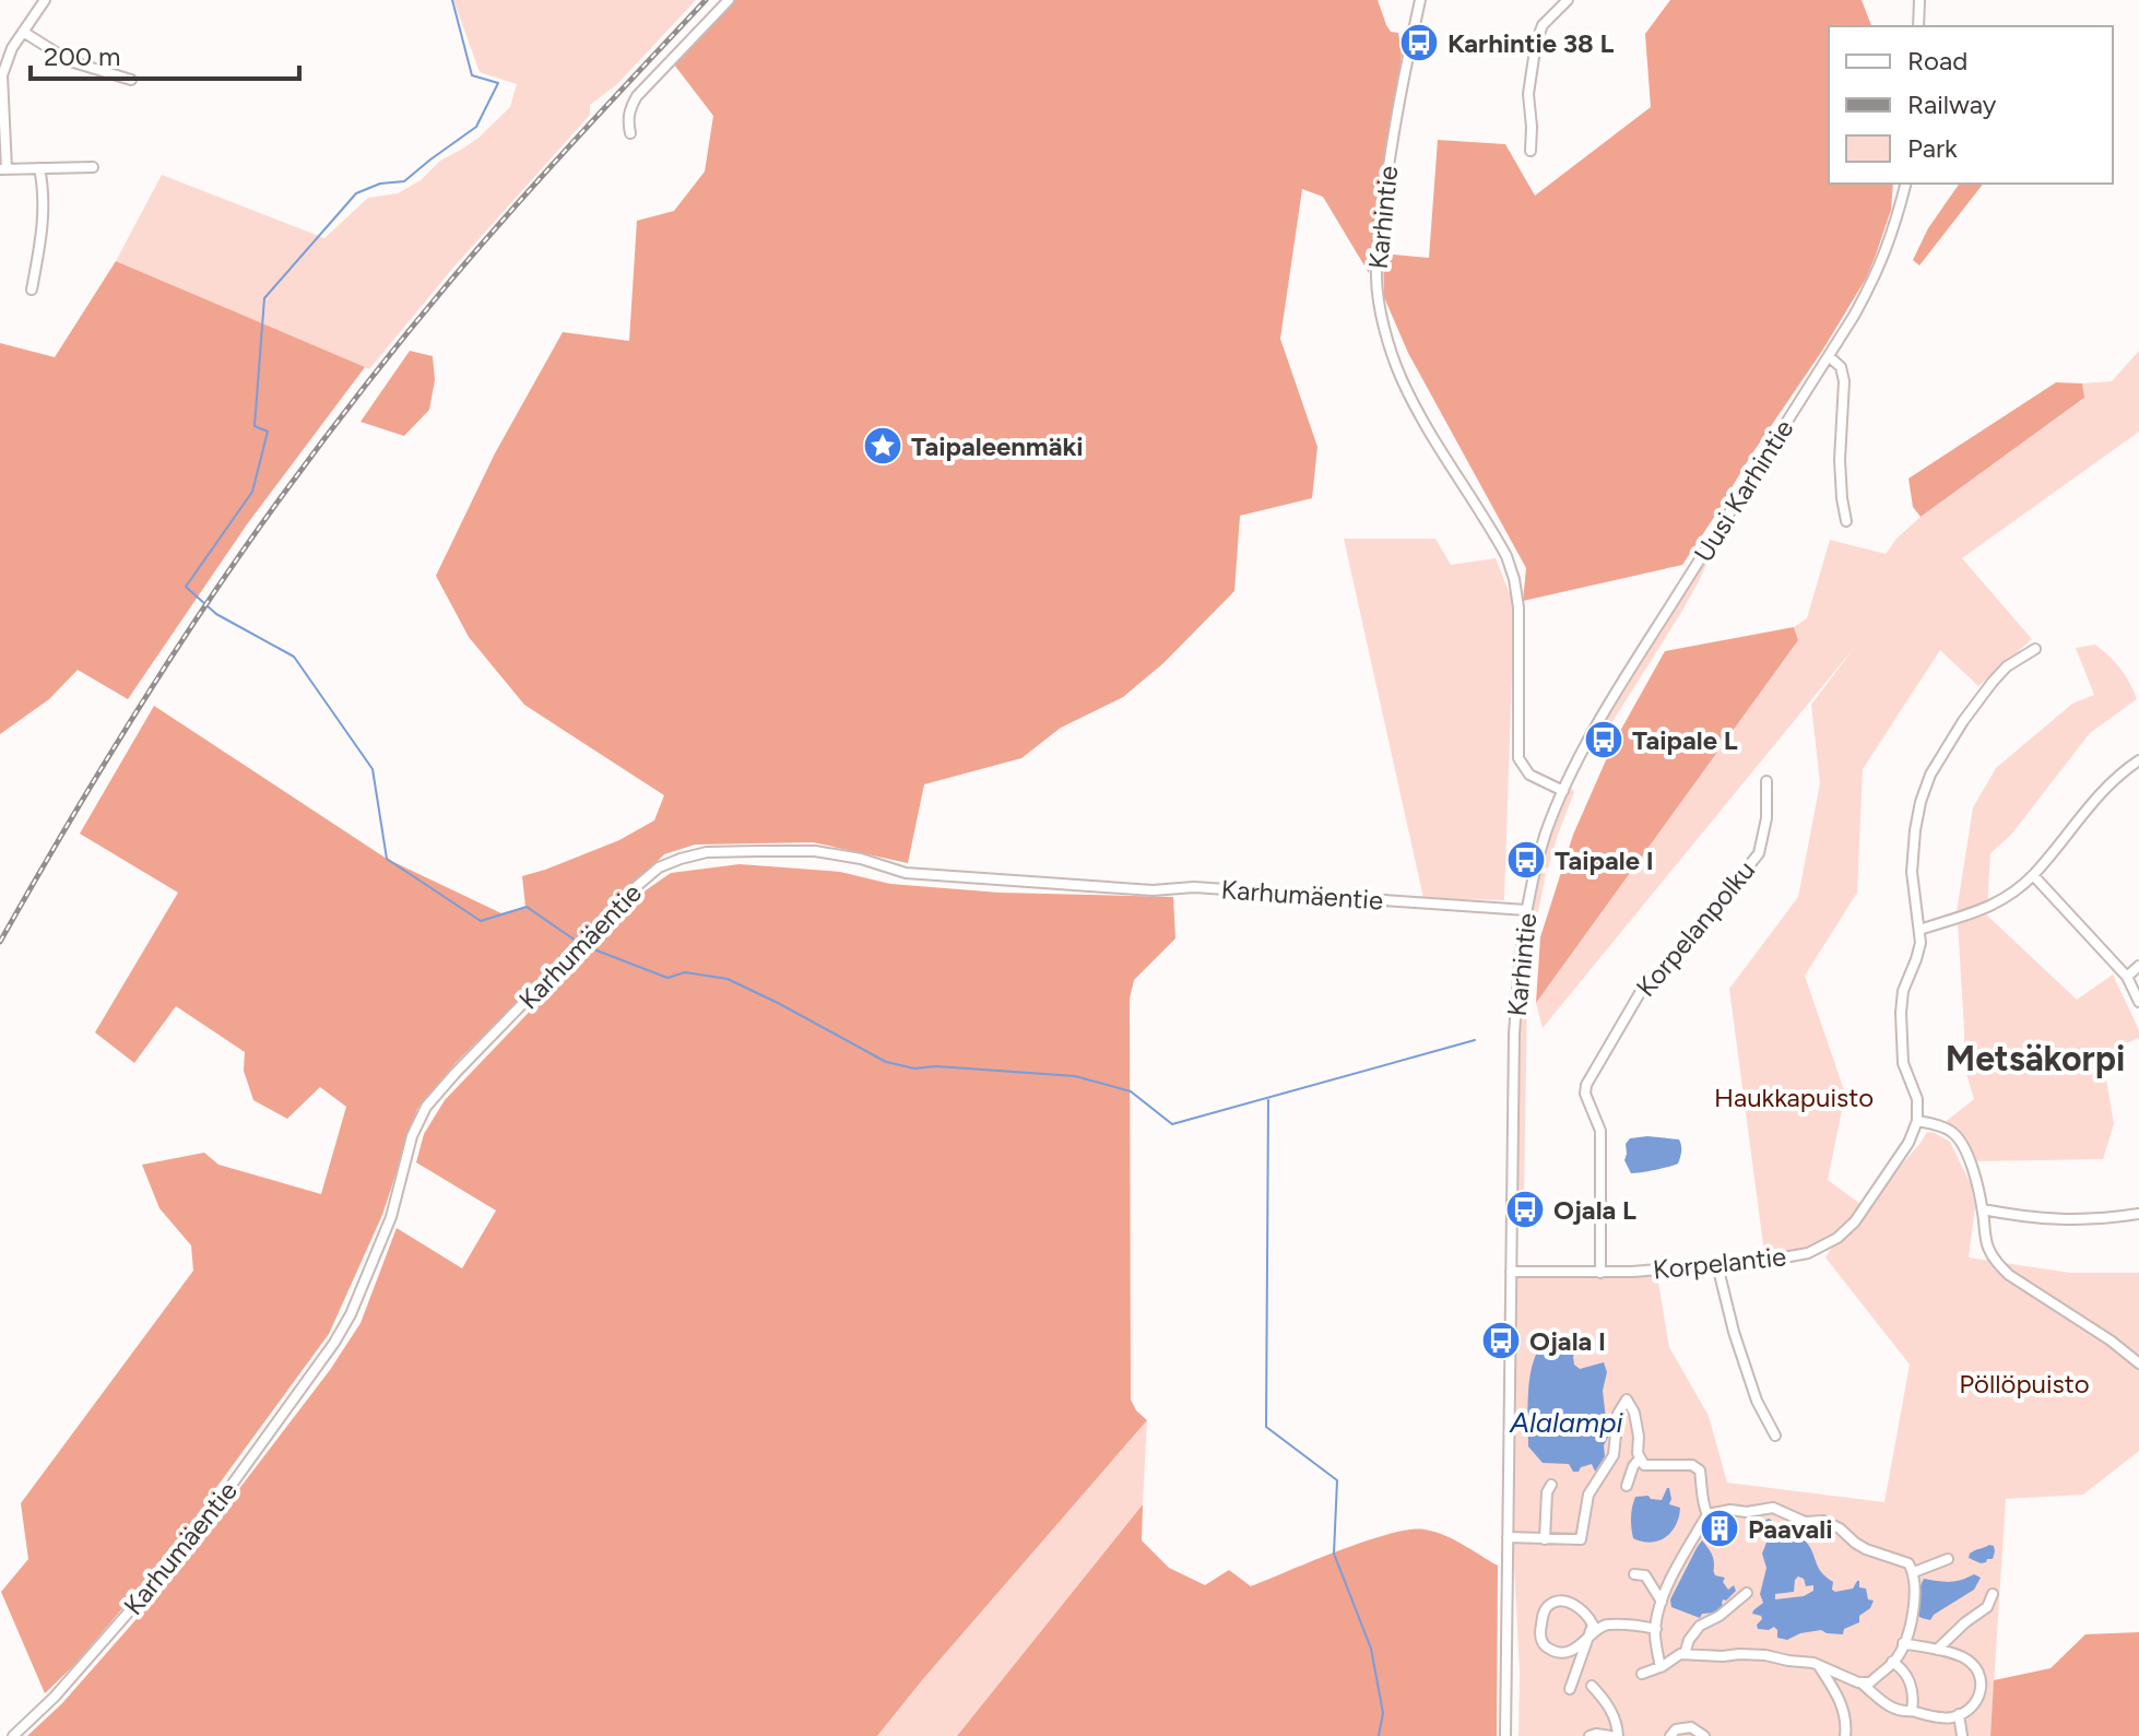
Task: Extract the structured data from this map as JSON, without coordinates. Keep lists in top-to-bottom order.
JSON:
{
  "streets": {
    "street": [
      "Karhintie",
      "Uusi Karhintie",
      "Karhumäentie",
      "Korpelanpolku",
      "Korpelantie"
    ]
  },
  "crossings": [
    ["Karhintie", "Uusi Karhintie"],
    ["Karhintie", "Karhumäentie"],
    ["Karhintie", "Korpelantie"],
    ["Korpelanpolku", "Korpelantie"]
  ],
  "districts": ["Metsäkorpi"],
  "water": ["Alalampi"],
  "parks": ["Haukkapuisto", "Pöllöpuisto"],
  "places": {
    "bus stop": [
      "Karhintie 38 L",
      "Taipale L",
      "Taipale I",
      "Ojala L",
      "Ojala I"
    ],
    "place": ["Taipaleenmäki"],
    "building": ["Paavali"]
  },
  "legend": ["Road", "Railway", "Park"],
  "scale_bar": "200 m"
}
